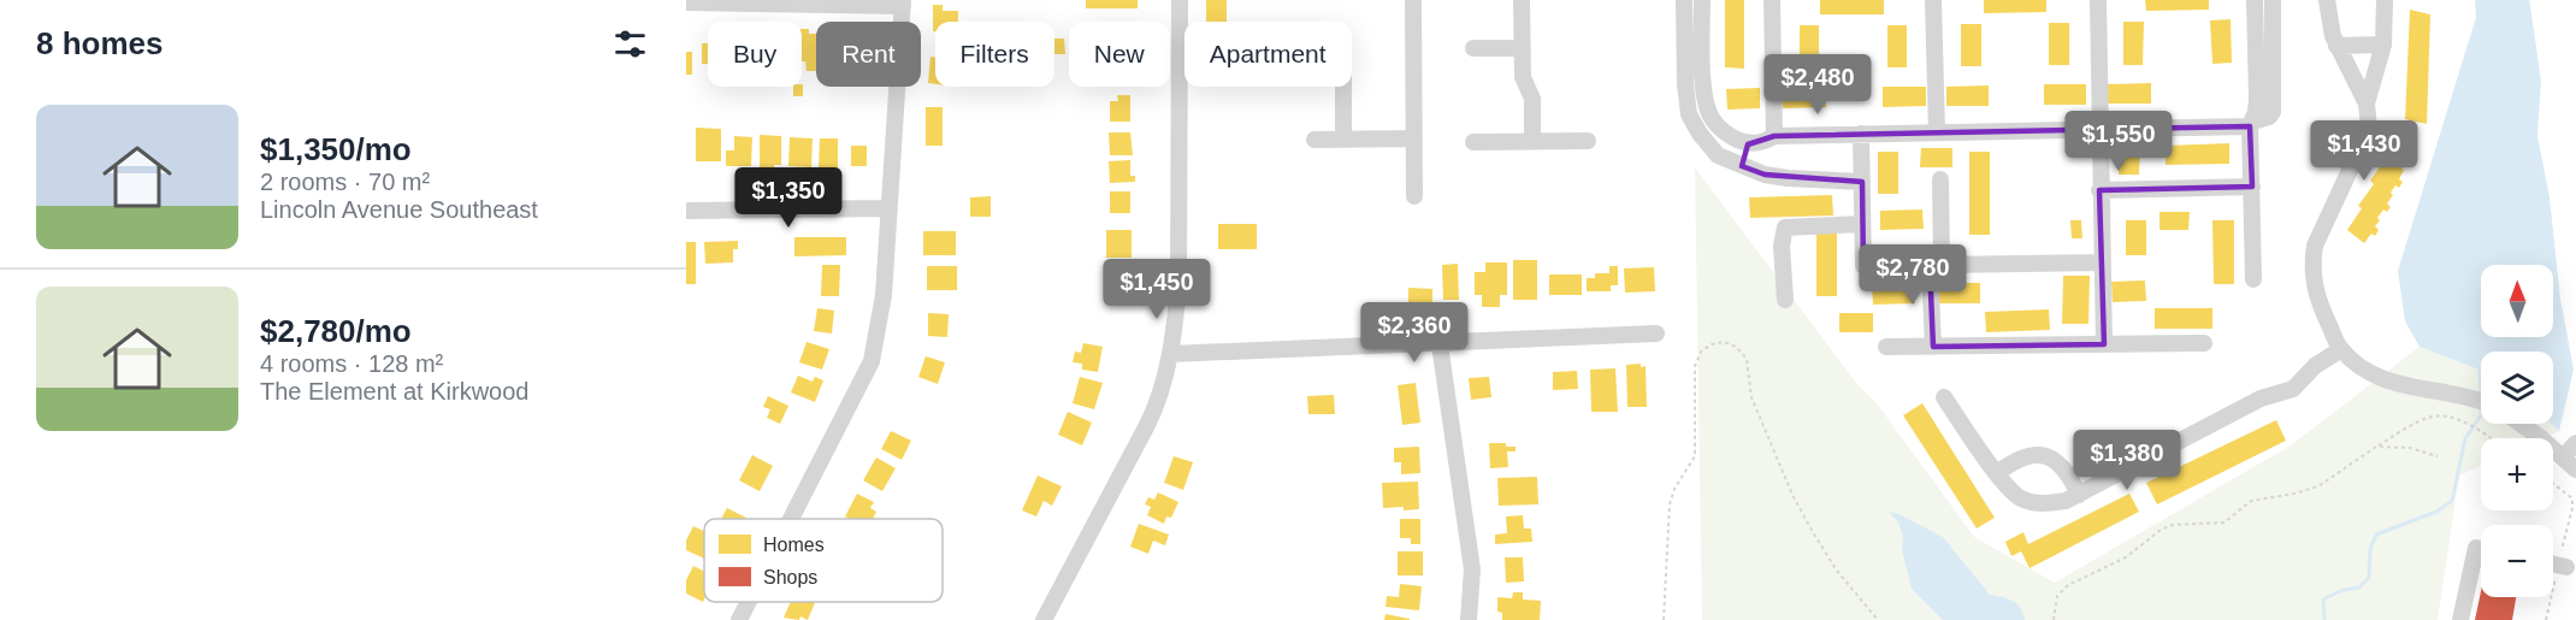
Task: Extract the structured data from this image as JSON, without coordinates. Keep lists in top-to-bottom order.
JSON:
{
  "legend": ["Homes", "Shops"],
  "north": "top",
  "page": {
    "heading": "8 homes",
    "chip": [
      "Buy",
      "Rent",
      "Filters",
      "New",
      "Apartment"
    ],
    "price": [
      "$2,480",
      "$1,550",
      "$1,430",
      "$1,350",
      "$2,780",
      "$1,450",
      "$2,360",
      "$1,380"
    ],
    "list": [
      {
        "name": "$1,350/mo",
        "note": "2 rooms · 70 m² · Lincoln Avenue Southeast"
      },
      {
        "name": "$2,780/mo",
        "note": "4 rooms · 128 m² · The Element at Kirkwood"
      }
    ],
    "map_buttons": ["+", "−"]
  }
}
